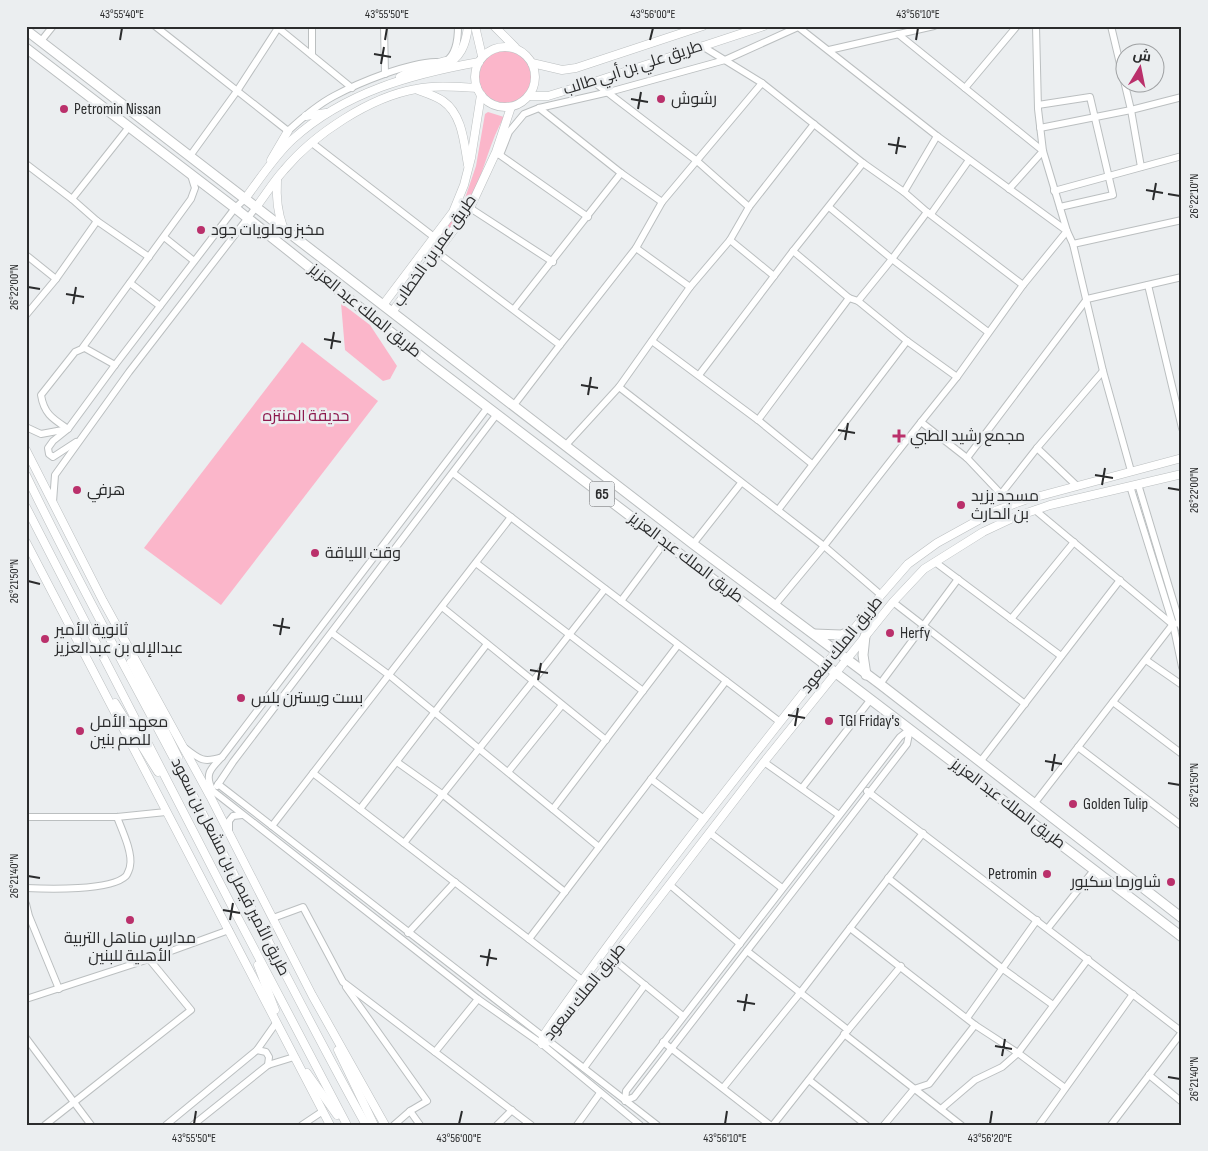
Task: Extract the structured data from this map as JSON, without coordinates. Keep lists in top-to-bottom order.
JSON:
{
  "streets": {
    "highway": ["طريق الملك عبد العزيز", "65"],
    "main road": [
      "طريق علي بن أبي طالب",
      "طريق عمر بن الخطاب",
      "طريق الملك سعود",
      "طريق الأمير فيصل بن مشعل بن سعود"
    ]
  },
  "crossings": [
    ["طريق علي بن أبي طالب", "طريق عمر بن الخطاب"],
    ["طريق عمر بن الخطاب", "طريق الملك عبد العزيز"],
    ["طريق الملك عبد العزيز", "طريق الملك سعود"]
  ],
  "parks": ["حديقة المنتزه"],
  "places": {
    "other": [
      "رشوش",
      "Petromin Nissan",
      "مخبز وحلويات جود",
      "هرفي",
      "مسجد يزيد بن الحارث",
      "وقت اللياقة",
      "Herfy",
      "ثانوية الأمير عبدالإله بن عبدالعزيز",
      "بست ويسترن بلس",
      "TGI Friday's",
      "معهد الأمل للصم بنين",
      "Golden Tulip",
      "Petromin",
      "شاورما سكيور",
      "مدارس مناهل التربية الأهلية للبنين"
    ],
    "health": ["مجمع رشيد الطبي"]
  },
  "north": "top",
  "coordinates": [
    "43°55'40\"E",
    "43°55'50\"E",
    "43°56'00\"E",
    "43°56'10\"E",
    "26°22'10\"N",
    "26°22'00\"N",
    "26°21'50\"N",
    "26°21'40\"N",
    "43°56'20\"E"
  ]
}
